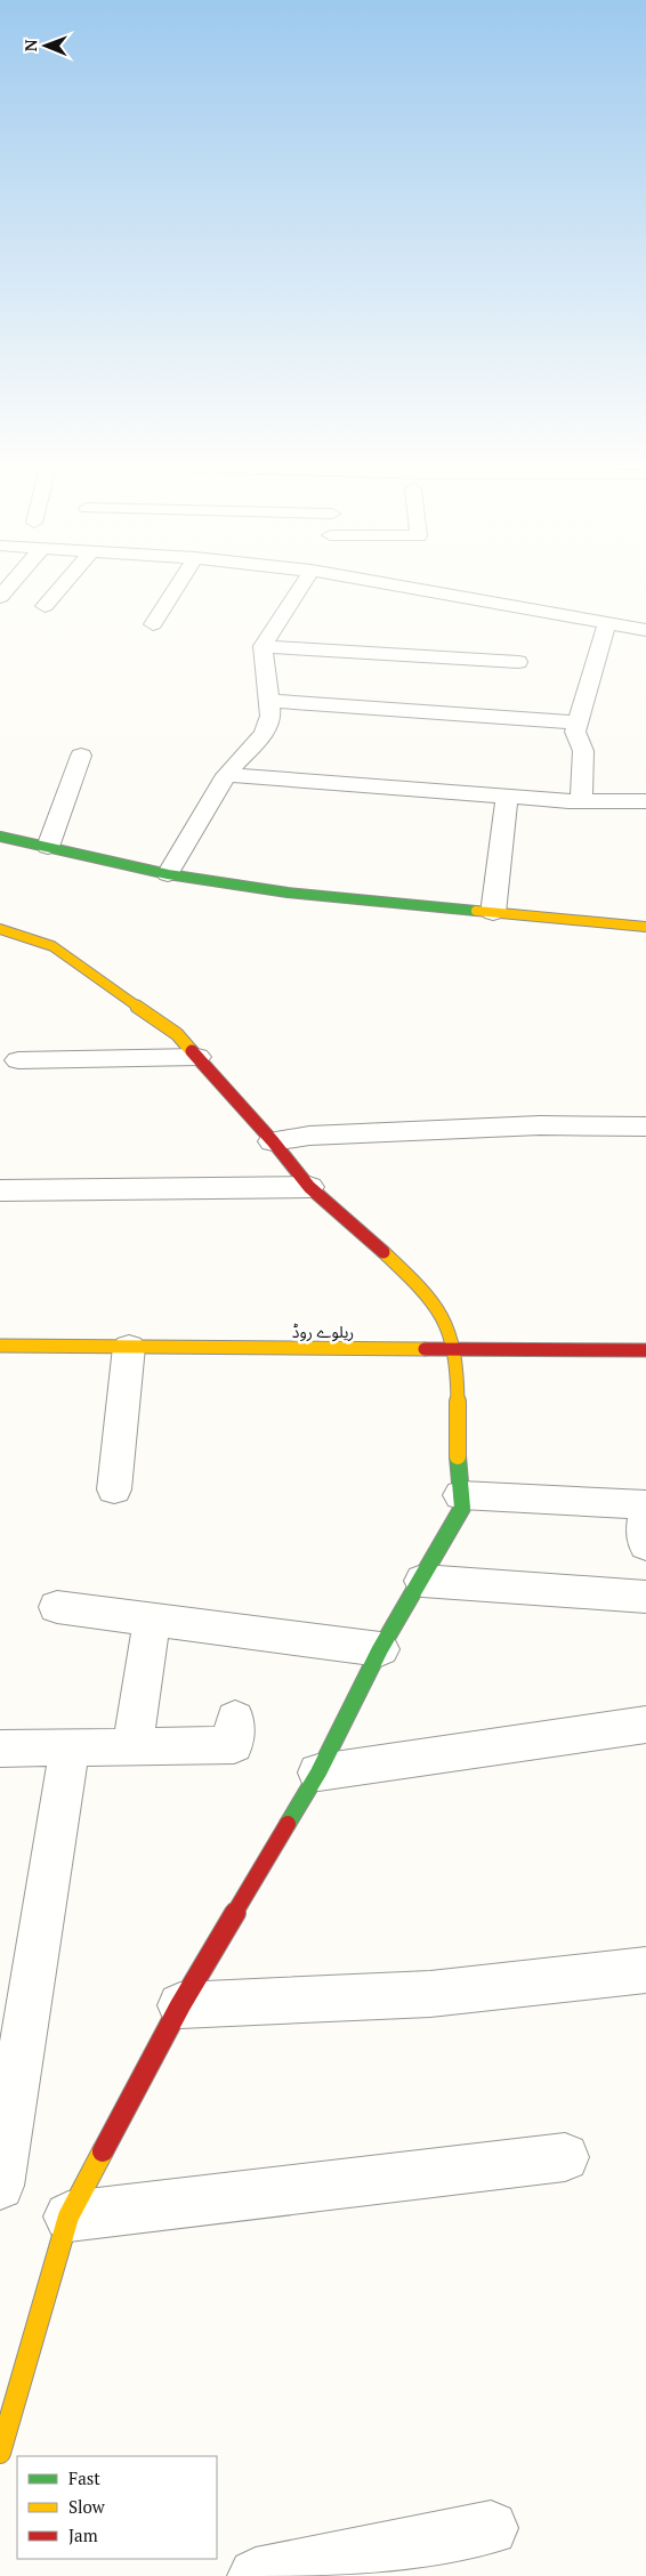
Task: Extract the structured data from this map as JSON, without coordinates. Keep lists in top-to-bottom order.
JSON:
{
  "streets": {
    "street": ["ریلوے روڈ"]
  },
  "legend": ["Fast", "Slow", "Jam"],
  "north": "left"
}
